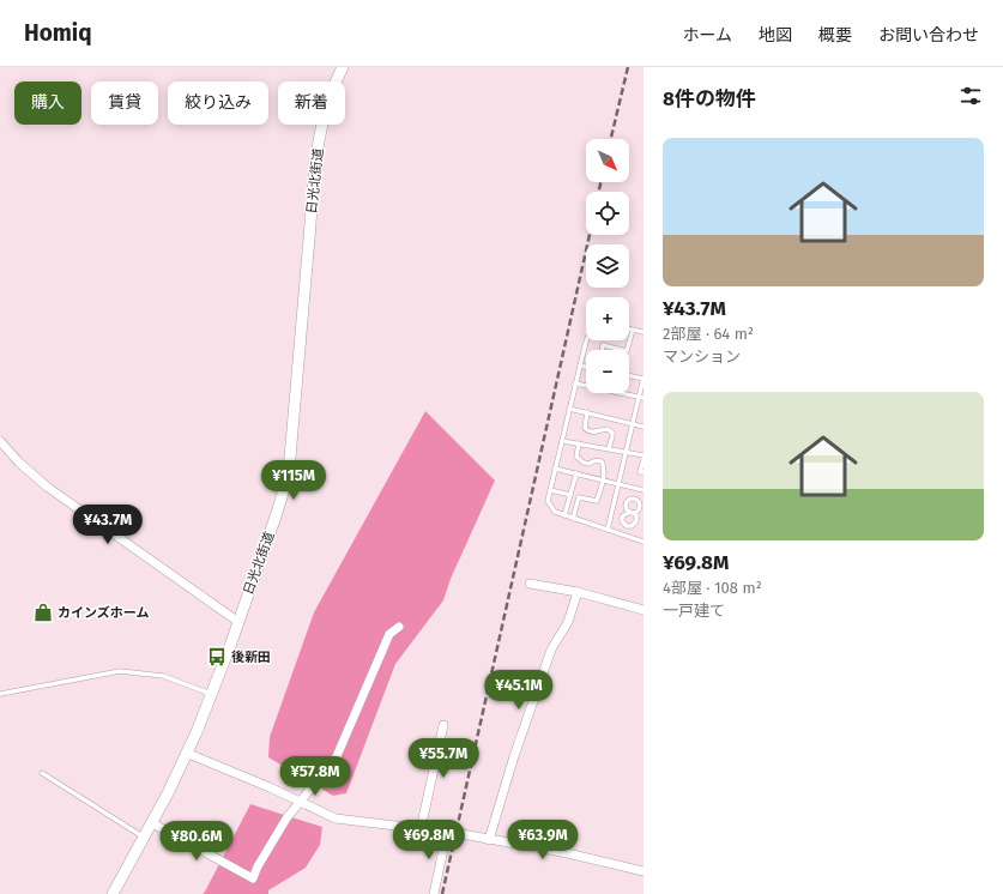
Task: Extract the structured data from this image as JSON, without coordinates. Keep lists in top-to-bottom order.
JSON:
{
  "streets": {
    "street": ["日光北街道"]
  },
  "places": {
    "shop": ["カインズホーム"],
    "bus stop": ["後新田"]
  },
  "north": "bottom right",
  "page": {
    "header": "Homiq",
    "nav": [
      "ホーム",
      "地図",
      "概要",
      "お問い合わせ"
    ],
    "heading": "8件の物件",
    "chip": [
      "購入",
      "賃貸",
      "絞り込み",
      "新着"
    ],
    "list": [
      {
        "name": "¥43.7M",
        "note": "2部屋 · 64 m² · マンション"
      },
      {
        "name": "¥69.8M",
        "note": "4部屋 · 108 m² · 一戸建て"
      }
    ],
    "map_buttons": ["+", "−"],
    "price": [
      "¥115M",
      "¥43.7M",
      "¥45.1M",
      "¥55.7M",
      "¥57.8M",
      "¥69.8M",
      "¥63.9M",
      "¥80.6M"
    ]
  }
}
